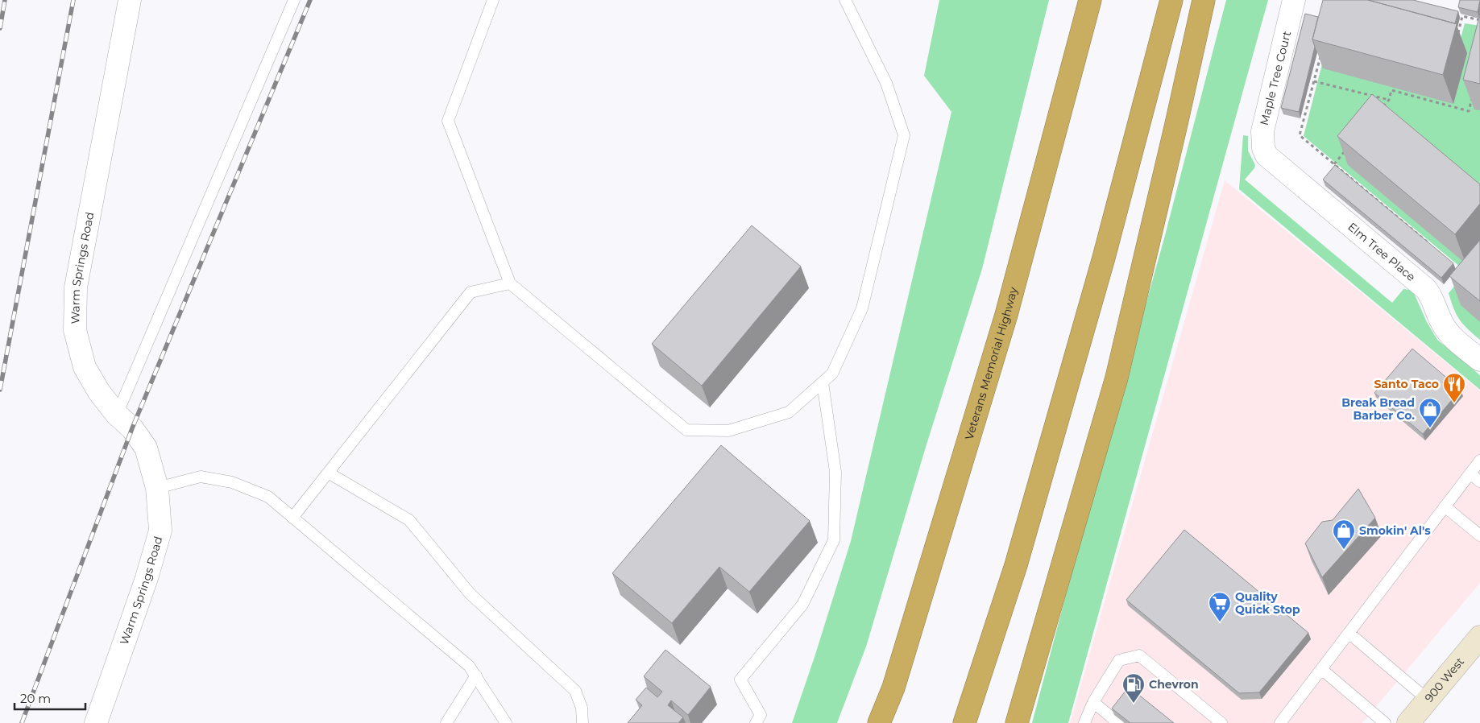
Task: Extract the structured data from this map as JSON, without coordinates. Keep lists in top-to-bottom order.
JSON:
{
  "streets": {
    "highway": ["Veterans Memorial Highway"],
    "main road": ["900 West"],
    "street": ["Maple Tree Court", "Elm Tree Place", "Warm Springs Road"]
  },
  "crossings": [
    ["Maple Tree Court", "Elm Tree Place"]
  ],
  "places": {
    "restaurant": ["Santo Taco"],
    "shop": ["Break Bread Barber Co.", "Smokin' Al's"],
    "supermarket": ["Quality Quick Stop"],
    "fuel station": ["Chevron"]
  },
  "scale_bar": "20 m"
}
